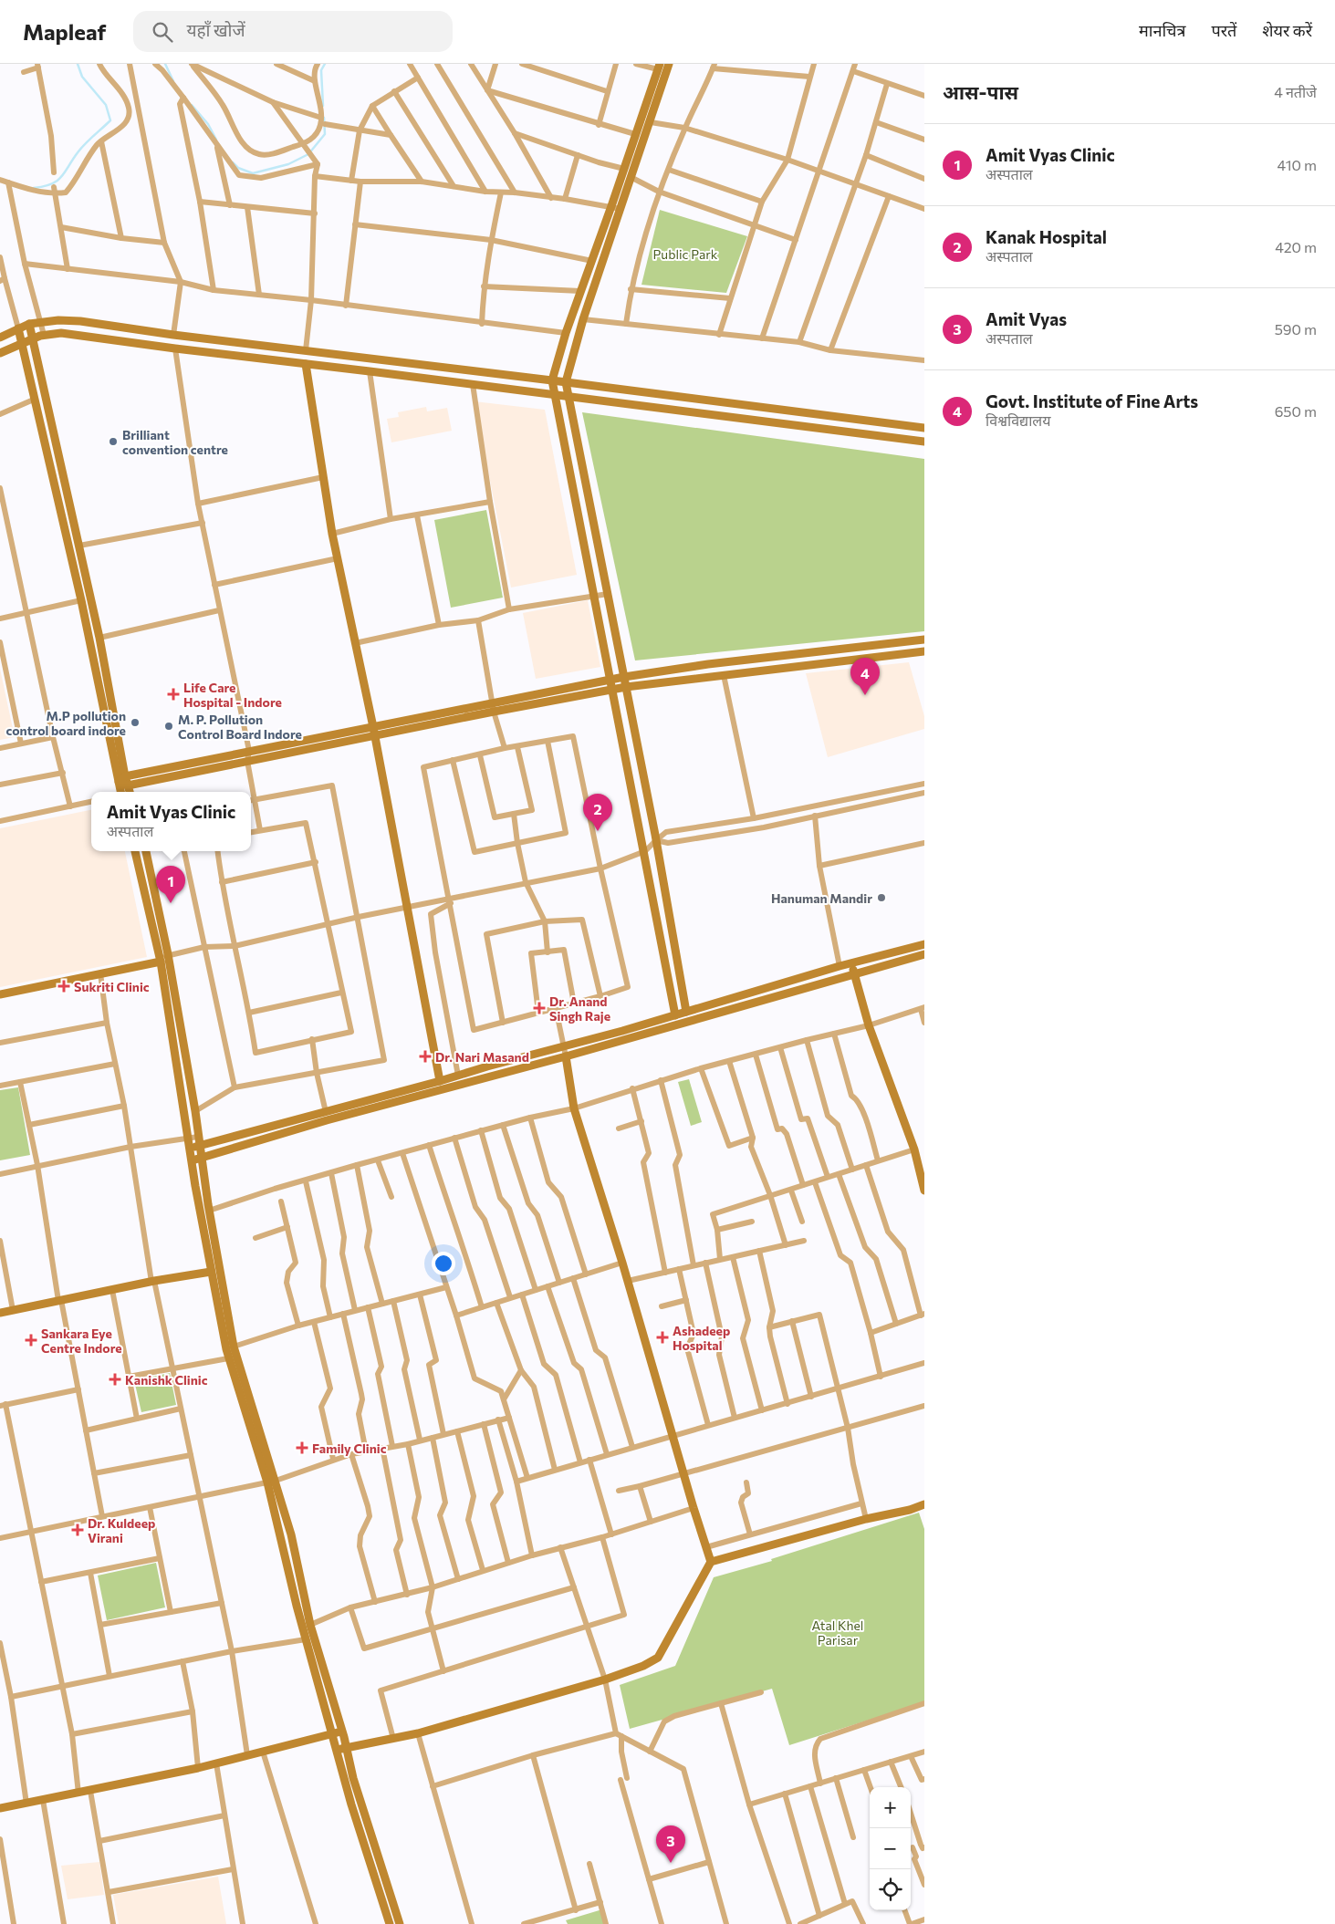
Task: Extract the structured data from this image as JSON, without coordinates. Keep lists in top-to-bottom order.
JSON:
{
  "parks": ["Public Park", "Atal Khel Parisar"],
  "places": {
    "other": [
      "Brilliant convention centre",
      "M.P pollution control board indore",
      "M. P. Pollution Control Board Indore",
      "Hanuman Mandir"
    ],
    "health": [
      "Life Care Hospital - Indore",
      "Sukriti Clinic",
      "Dr. Anand Singh Raje",
      "Dr. Nari Masand",
      "Ashadeep Hospital",
      "Sankara Eye Centre Indore",
      "Kanishk Clinic",
      "Family Clinic",
      "Dr. Kuldeep Virani"
    ]
  },
  "page": {
    "header": "Mapleaf",
    "search": "यहाँ खोजें",
    "nav": ["मानचित्र", "परतें", "शेयर करें"],
    "heading": ["आस-पास", "4 नतीजे"],
    "list": [
      {
        "mark": "1",
        "name": "Amit Vyas Clinic",
        "note": "अस्पताल",
        "value": "410 m"
      },
      {
        "mark": "2",
        "name": "Kanak Hospital",
        "note": "अस्पताल",
        "value": "420 m"
      },
      {
        "mark": "3",
        "name": "Amit Vyas",
        "note": "अस्पताल",
        "value": "590 m"
      },
      {
        "mark": "4",
        "name": "Govt. Institute of Fine Arts",
        "note": "विश्वविद्यालय",
        "value": "650 m"
      }
    ],
    "pins": [
      "4",
      "2",
      "1",
      "3"
    ],
    "popup": ["Amit Vyas Clinic", "अस्पताल"],
    "map_buttons": ["+", "−"]
  }
}
